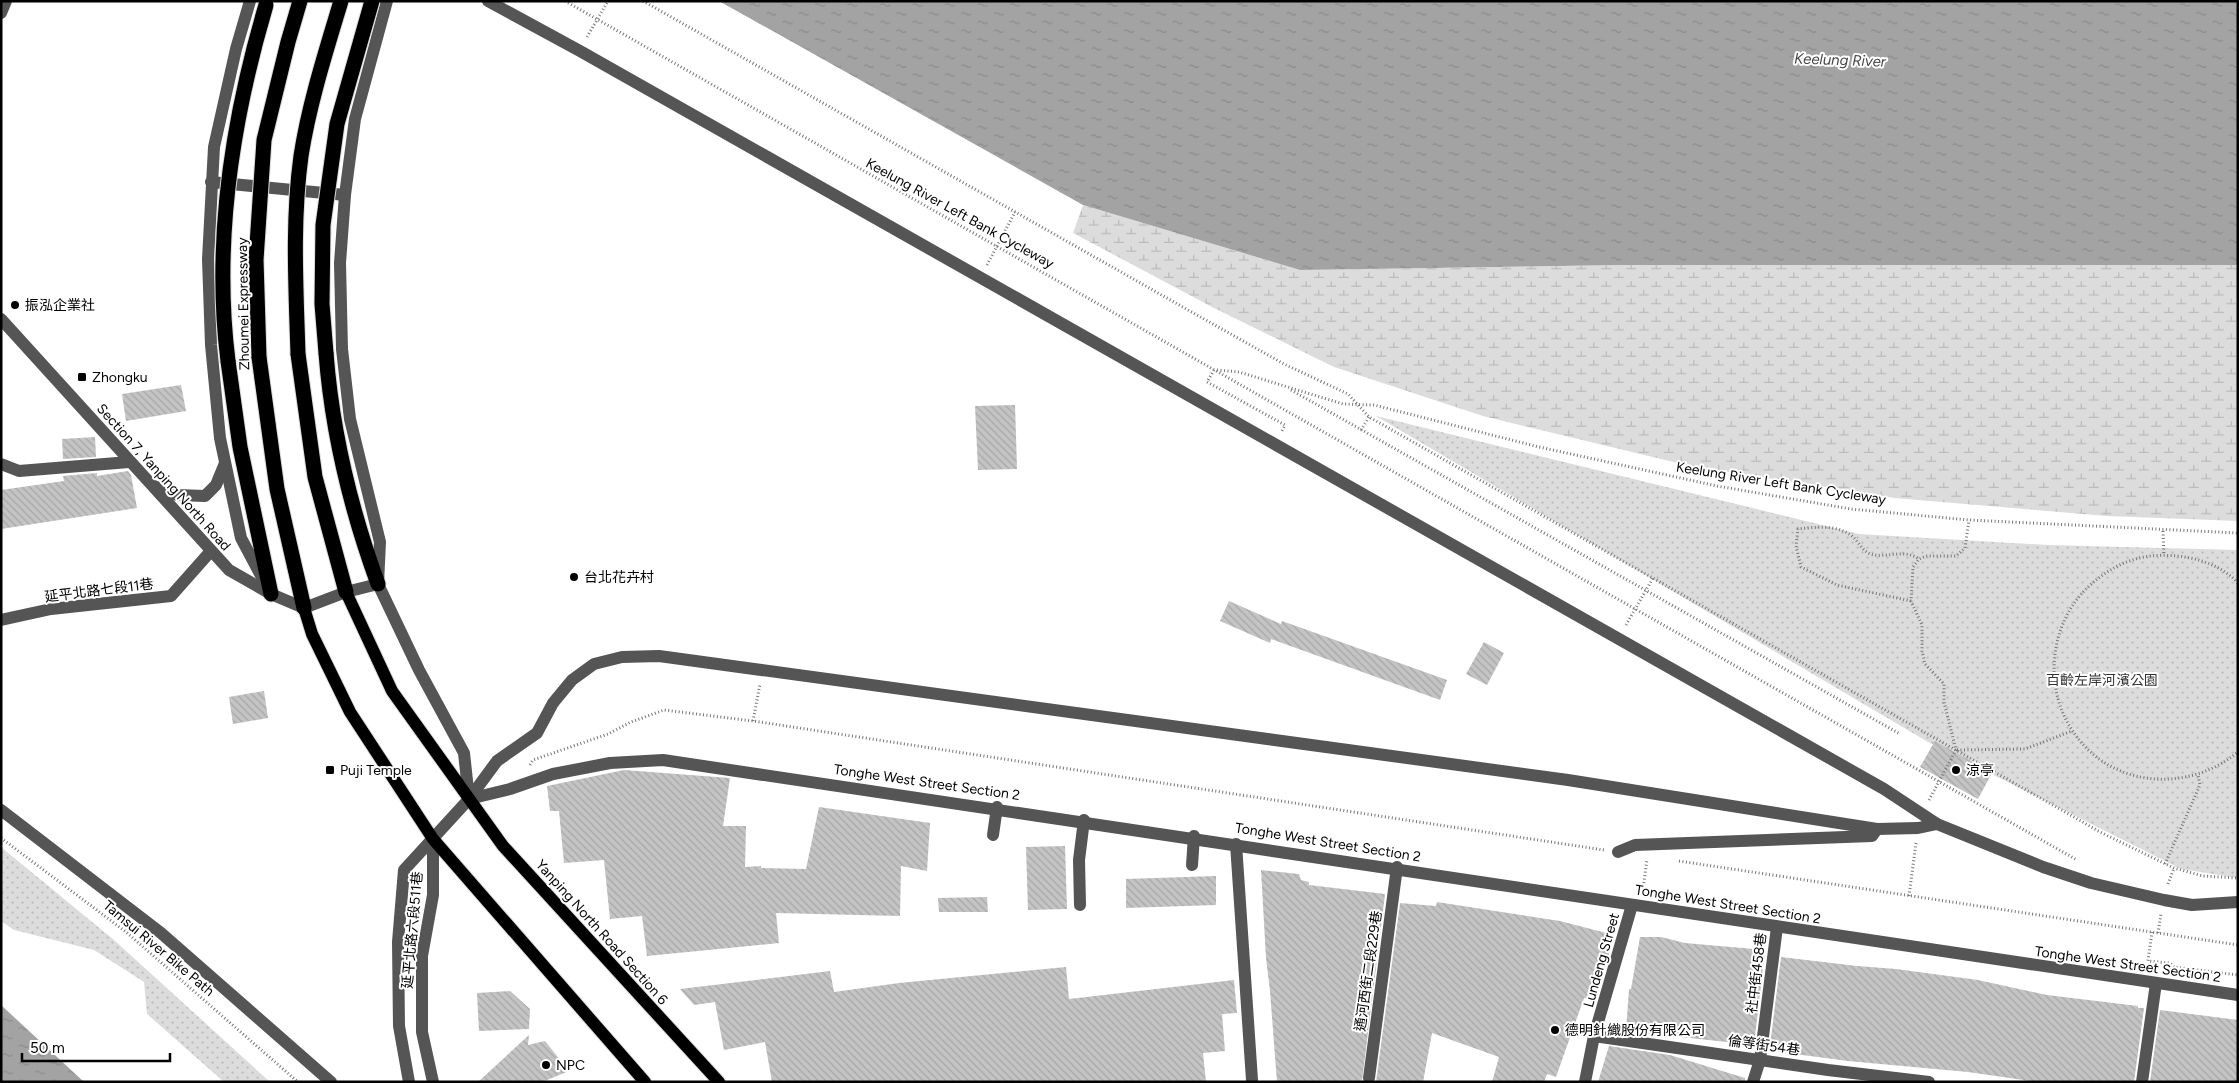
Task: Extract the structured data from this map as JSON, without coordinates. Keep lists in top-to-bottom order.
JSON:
{
  "streets": {
    "highway": ["Zhoumei Expressway"],
    "main road": ["Yanping North Road Section 6"],
    "street": [
      "Section 7, Yanping North Road",
      "延平北路七段11巷",
      "Tonghe West Street Section 2",
      "延平北路六段511巷",
      "Lundeng Street",
      "通河西街二段229巷",
      "社中街458巷",
      "倫等街54巷"
    ],
    "path": ["Keelung River Left Bank Cycleway", "Tamsui River Bike Path"]
  },
  "crossings": [
    ["Zhoumei Expressway", "Section 7, Yanping North Road"],
    ["Section 7, Yanping North Road", "延平北路七段11巷"],
    ["Tonghe West Street Section 2", "Yanping North Road Section 6"],
    ["Tonghe West Street Section 2", "Lundeng Street"],
    ["Tonghe West Street Section 2", "通河西街二段229巷"],
    ["Tonghe West Street Section 2", "社中街458巷"],
    ["Lundeng Street", "倫等街54巷"],
    ["社中街458巷", "倫等街54巷"]
  ],
  "water": ["Keelung River"],
  "parks": ["百齡左岸河濱公園"],
  "places": {
    "other": [
      "振泓企業社",
      "台北花卉村",
      "涼亭",
      "德明針織股份有限公司",
      "NPC"
    ],
    "transit": ["Zhongku", "Puji Temple"]
  },
  "scale_bar": "50 m"
}
